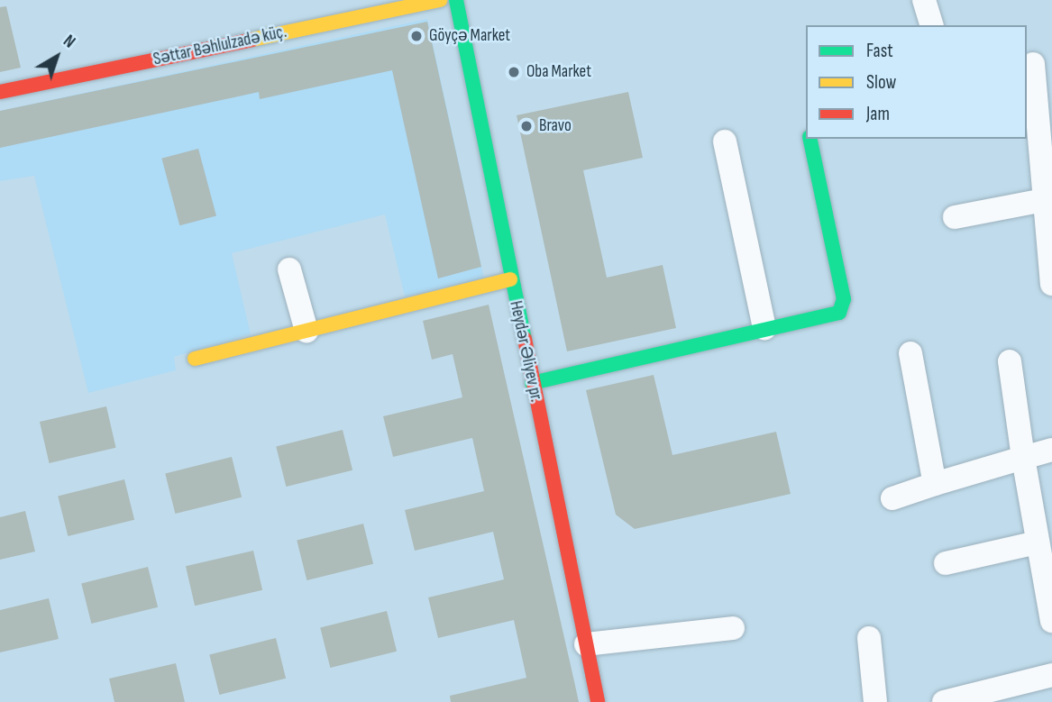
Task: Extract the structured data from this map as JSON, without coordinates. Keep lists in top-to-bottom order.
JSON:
{
  "streets": {
    "street": ["Səttar Bəhlulzadə küç.", "Heydər Əliyev pr."]
  },
  "places": ["Göyçə Market", "Oba Market", "Bravo"],
  "legend": ["Fast", "Slow", "Jam"],
  "north": "top right"
}
